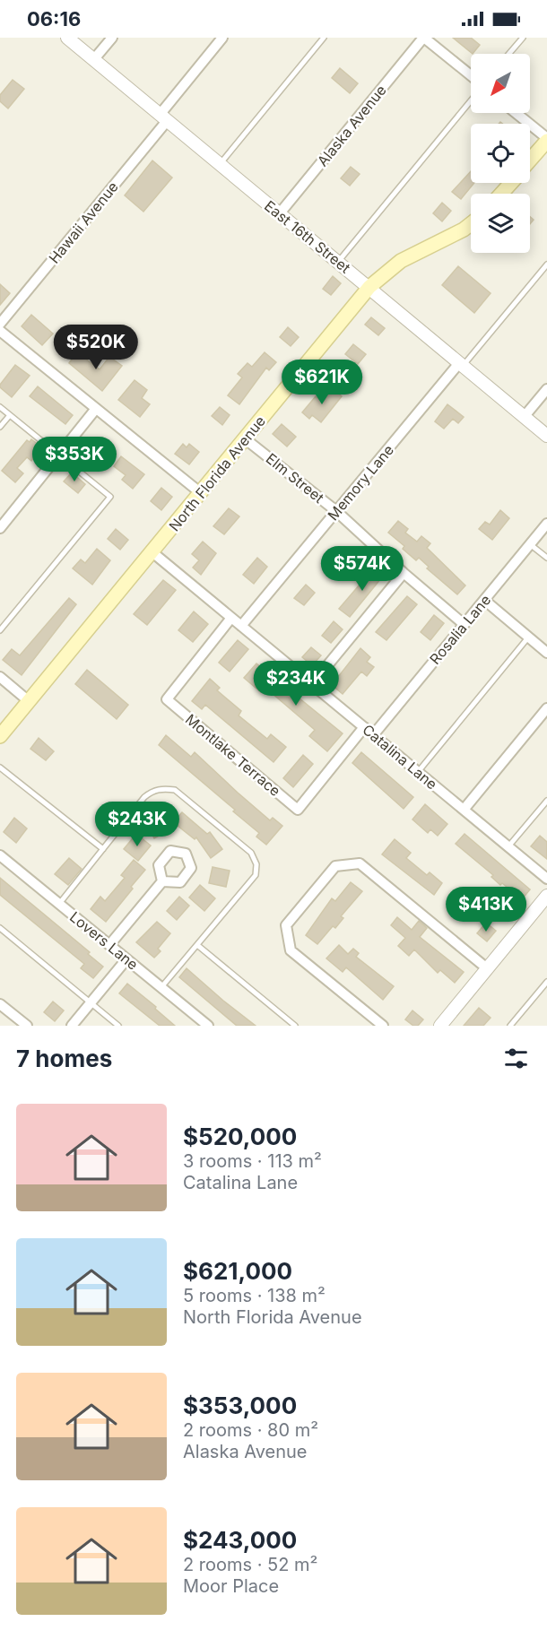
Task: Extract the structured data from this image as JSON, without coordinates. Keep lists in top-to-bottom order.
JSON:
{
  "streets": {
    "main road": ["North Florida Avenue"],
    "street": [
      "Alaska Avenue",
      "Hawaii Avenue",
      "East 16th Street",
      "Elm Street",
      "Memory Lane",
      "Rosalia Lane",
      "Montlake Terrace",
      "Catalina Lane",
      "Lovers Lane"
    ]
  },
  "crossings": [
    ["Alaska Avenue", "East 16th Street"],
    ["Hawaii Avenue", "East 16th Street"],
    ["East 16th Street", "North Florida Avenue"],
    ["East 16th Street", "Memory Lane"],
    ["North Florida Avenue", "Elm Street"],
    ["North Florida Avenue", "Catalina Lane"],
    ["Elm Street", "Memory Lane"],
    ["Elm Street", "Rosalia Lane"],
    ["Memory Lane", "Catalina Lane"],
    ["Rosalia Lane", "Catalina Lane"],
    ["Montlake Terrace", "Catalina Lane"]
  ],
  "north": "bottom left",
  "page": {
    "status": "06:16",
    "price": [
      "$520K",
      "$621K",
      "$353K",
      "$574K",
      "$234K",
      "$243K",
      "$413K"
    ],
    "heading": "7 homes",
    "list": [
      {
        "name": "$520,000",
        "note": "3 rooms · 113 m² · Catalina Lane"
      },
      {
        "name": "$621,000",
        "note": "5 rooms · 138 m² · North Florida Avenue"
      },
      {
        "name": "$353,000",
        "note": "2 rooms · 80 m² · Alaska Avenue"
      },
      {
        "name": "$243,000",
        "note": "2 rooms · 52 m² · Moor Place"
      }
    ]
  }
}
